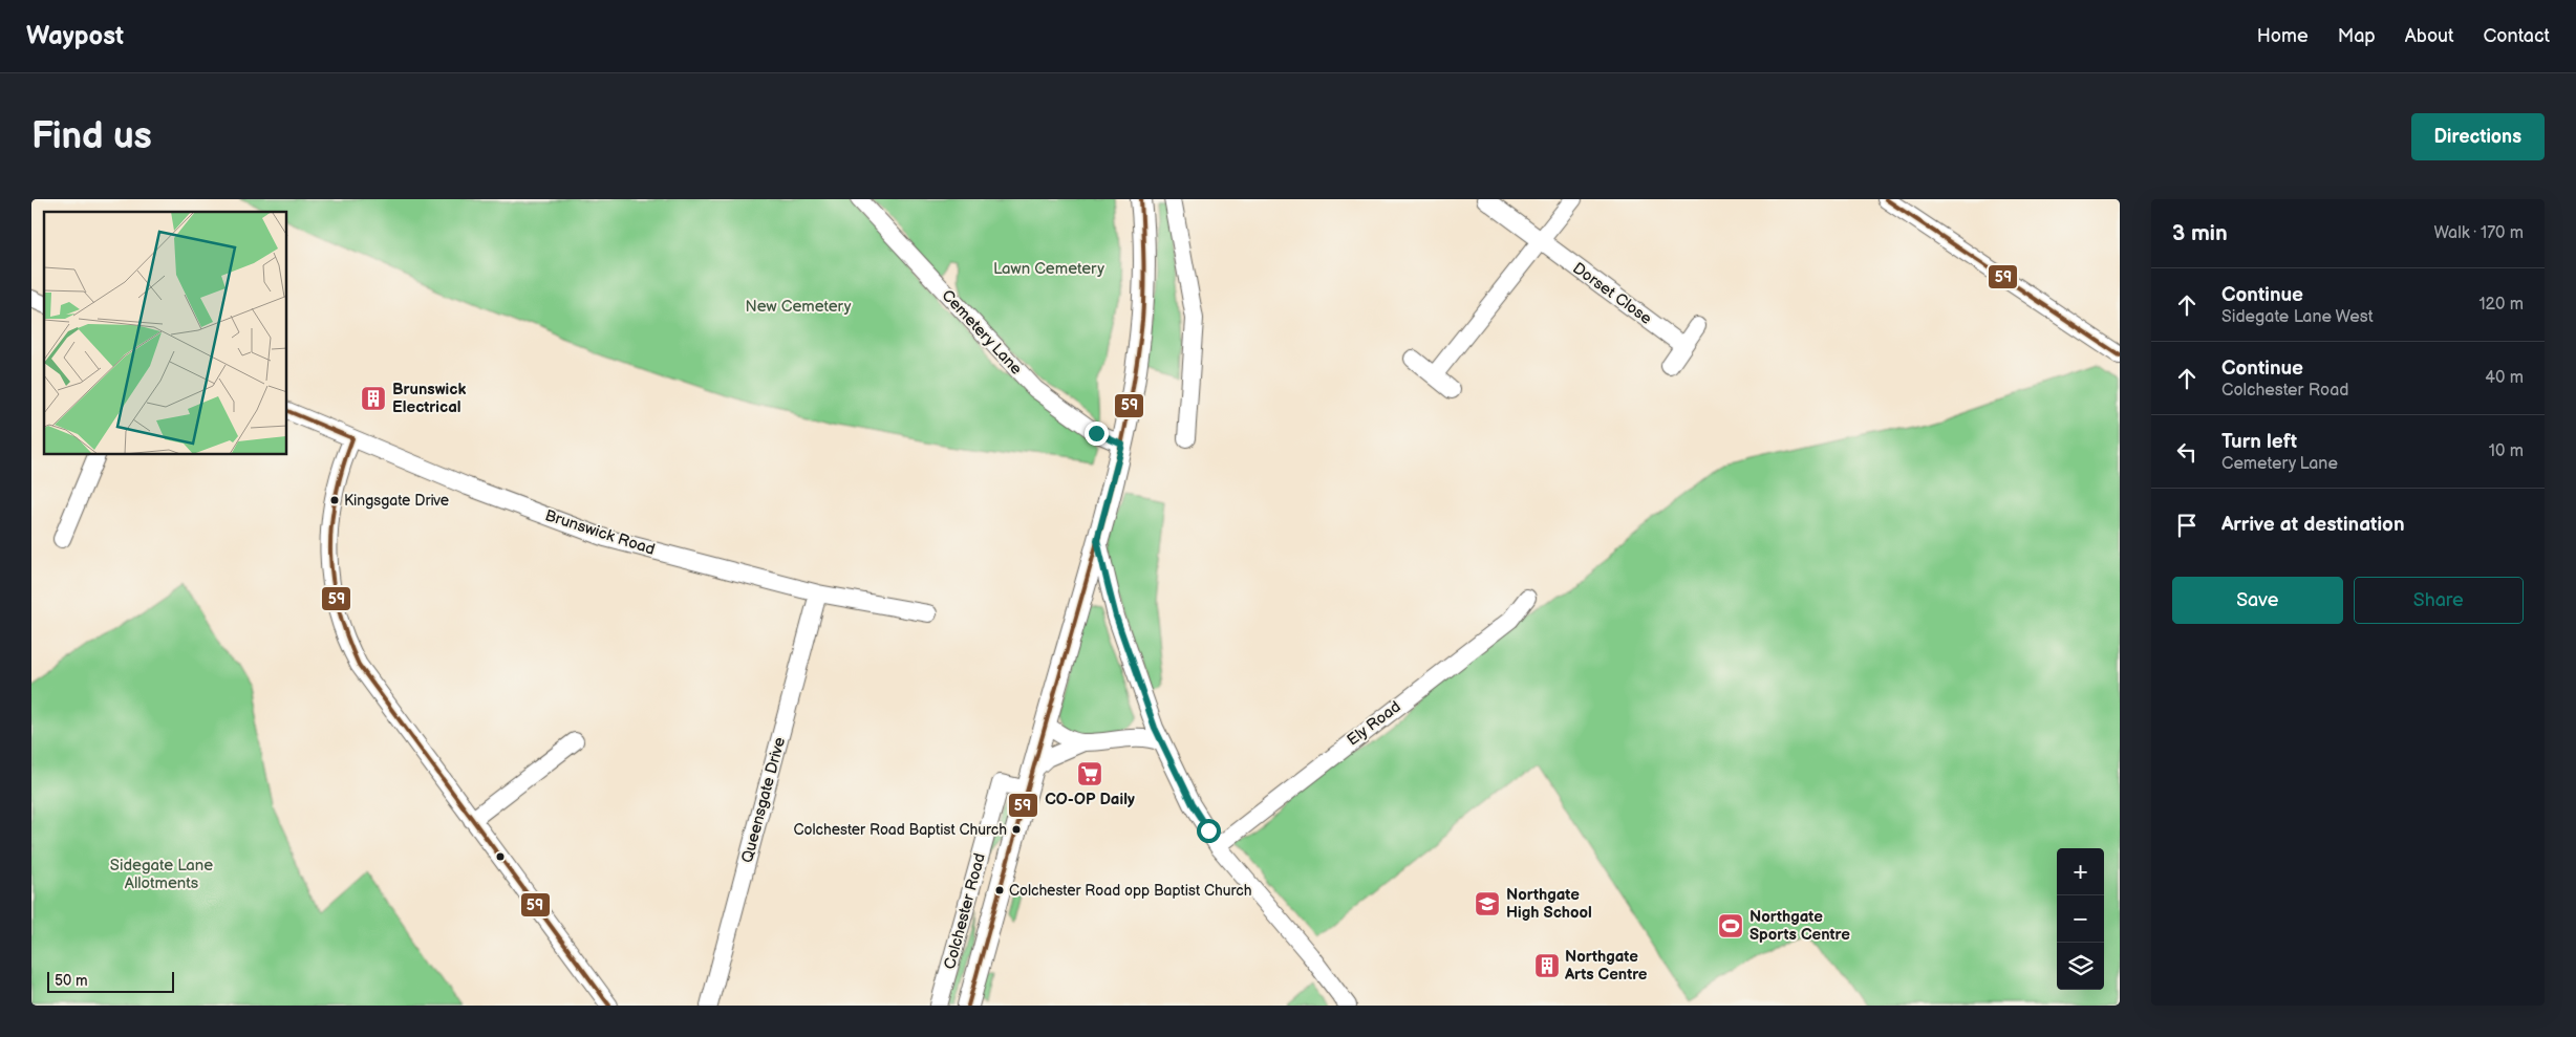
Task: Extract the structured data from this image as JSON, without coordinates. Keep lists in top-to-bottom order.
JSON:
{
  "streets": {
    "main road": ["Colchester Road"],
    "street": [
      "Dorset Close",
      "Cemetery Lane",
      "Brunswick Road",
      "Ely Road",
      "Queensgate Drive"
    ]
  },
  "crossings": [
    ["Cemetery Lane", "Colchester Road"],
    ["Brunswick Road", "Queensgate Drive"]
  ],
  "parks": ["Lawn Cemetery", "New Cemetery", "Sidegate Lane Allotments"],
  "places": {
    "building": ["Brunswick Electrical", "Northgate Arts Centre"],
    "other": ["Kingsgate Drive", "Colchester Road Baptist Church", "Colchester Road opp Baptist Church"],
    "supermarket": ["CO-OP Daily"],
    "school or university": ["Northgate High School"],
    "sports": ["Northgate Sports Centre"]
  },
  "lines": ["transit line 59"],
  "scale_bar": "50 m",
  "page": {
    "header": "Waypost",
    "nav": [
      "Home",
      "Map",
      "About",
      "Contact"
    ],
    "buttons": [
      "Directions",
      ["Save", "Share"]
    ],
    "title": "Find us",
    "heading": ["3 min", "Walk · 170 m"],
    "list": [
      ["Continue", "Sidegate Lane West", "120 m"],
      ["Continue", "Colchester Road", "40 m"],
      ["Turn left", "Cemetery Lane", "10 m"],
      "Arrive at destination"
    ],
    "map_buttons": ["+", "−"],
    "scale": "50 m"
  }
}
